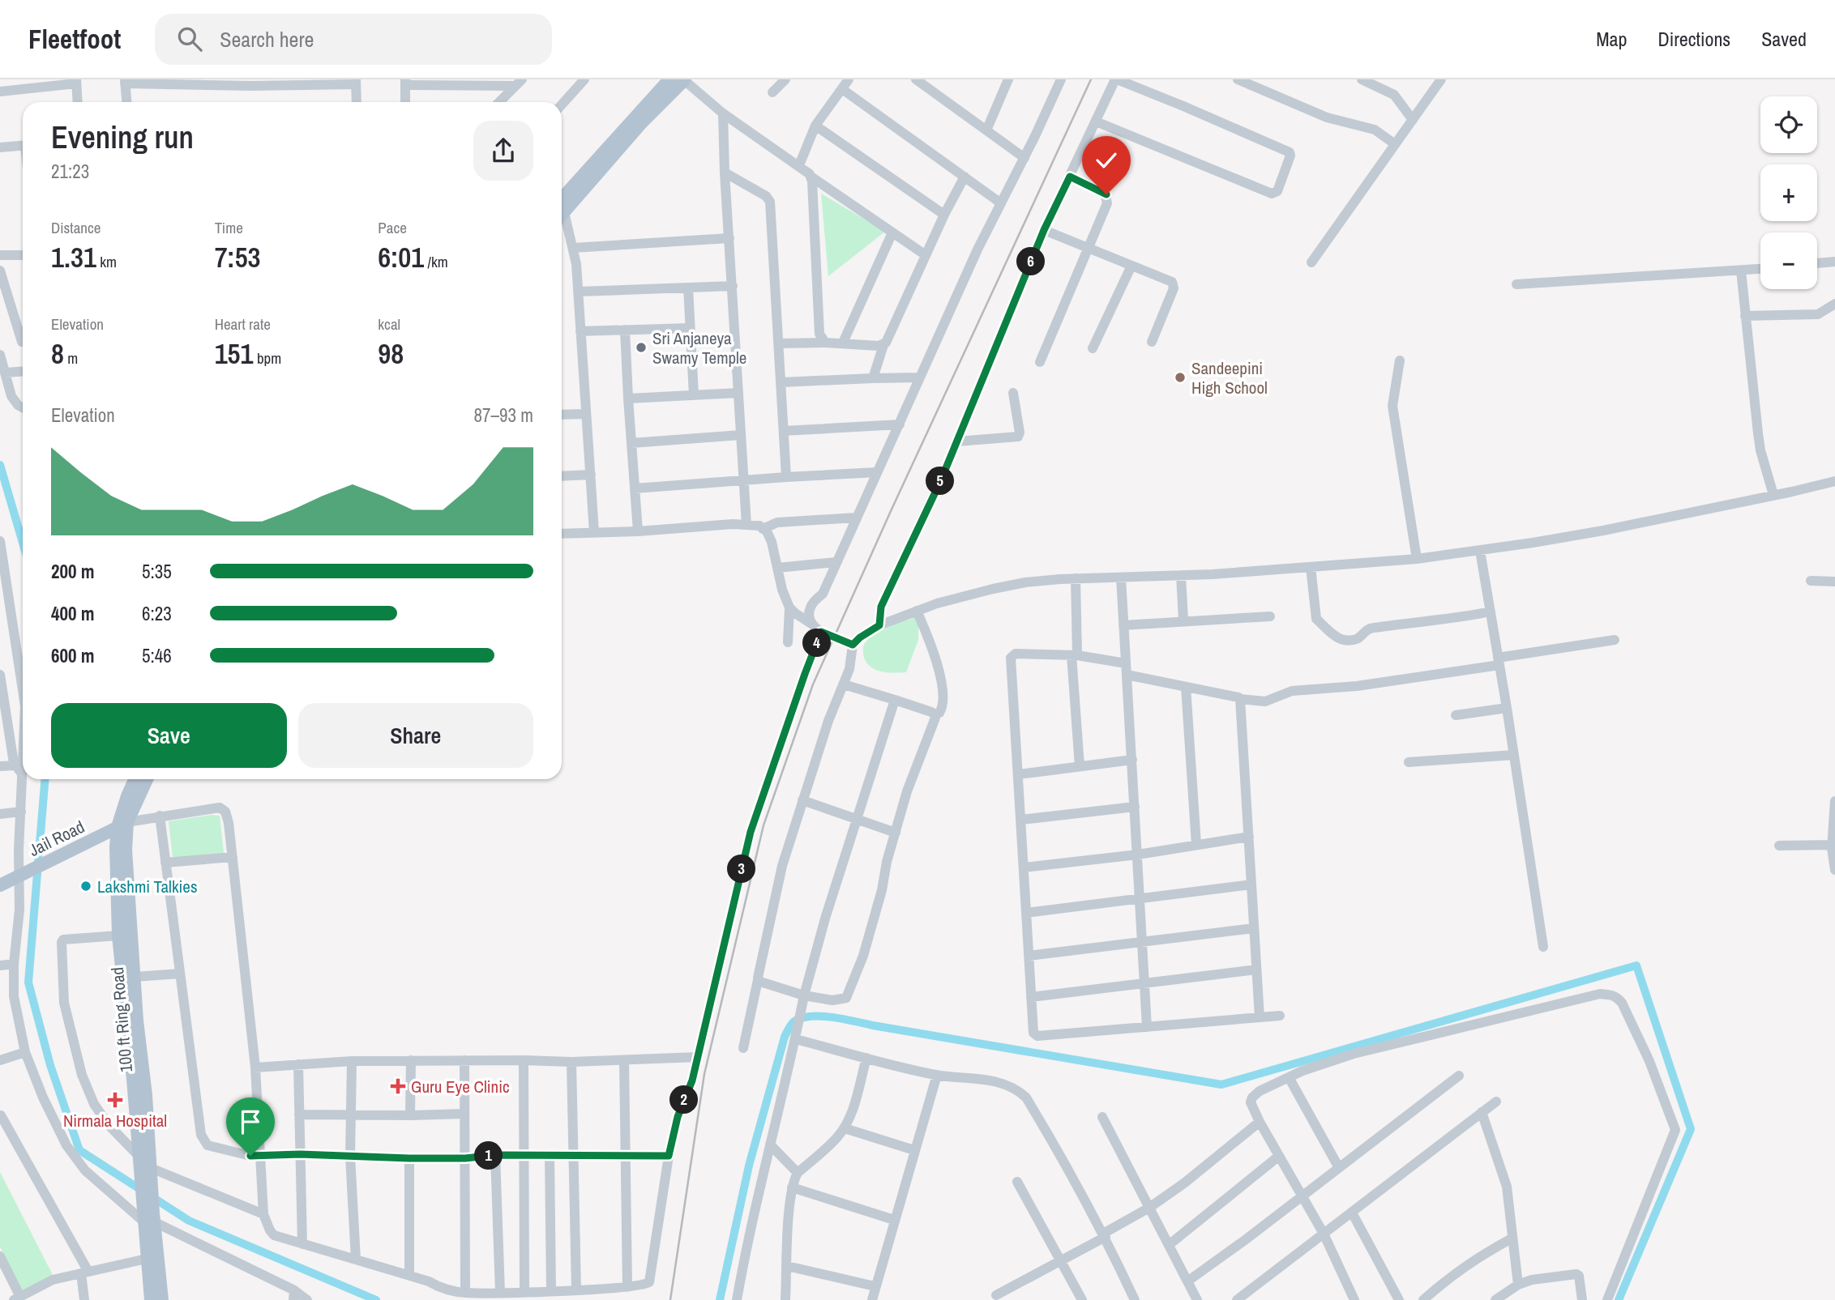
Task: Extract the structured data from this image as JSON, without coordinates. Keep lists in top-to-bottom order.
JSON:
{
  "streets": {
    "main road": ["Jail Road", "100 ft Ring Road"]
  },
  "crossings": [
    ["Jail Road", "100 ft Ring Road"]
  ],
  "places": {
    "other": ["Sri Anjaneya Swamy Temple", "Sandeepini High School", "Lakshmi Talkies"],
    "health": ["Guru Eye Clinic", "Nirmala Hospital"]
  },
  "page": {
    "header": "Fleetfoot",
    "search": "Search here",
    "nav": ["Map", "Directions", "Saved"],
    "map_buttons": ["+", "−"],
    "heading": ["Evening run", "21:23"],
    "stats": [
      ["Distance", "1.31 km"],
      ["Time", "7:53"],
      ["Pace", "6:01 /km"],
      ["Elevation", "8 m"],
      ["Heart rate", "151 bpm"],
      ["kcal", "98"]
    ],
    "pins": [
      "6",
      "5",
      "4",
      "3",
      "2",
      "1"
    ],
    "chart": ["Elevation", "87–93 m"],
    "list": [
      {
        "name": "200 m",
        "note": "5:35"
      },
      {
        "name": "400 m",
        "note": "6:23"
      },
      {
        "name": "600 m",
        "note": "5:46"
      }
    ],
    "buttons": ["Save", "Share"]
  }
}
